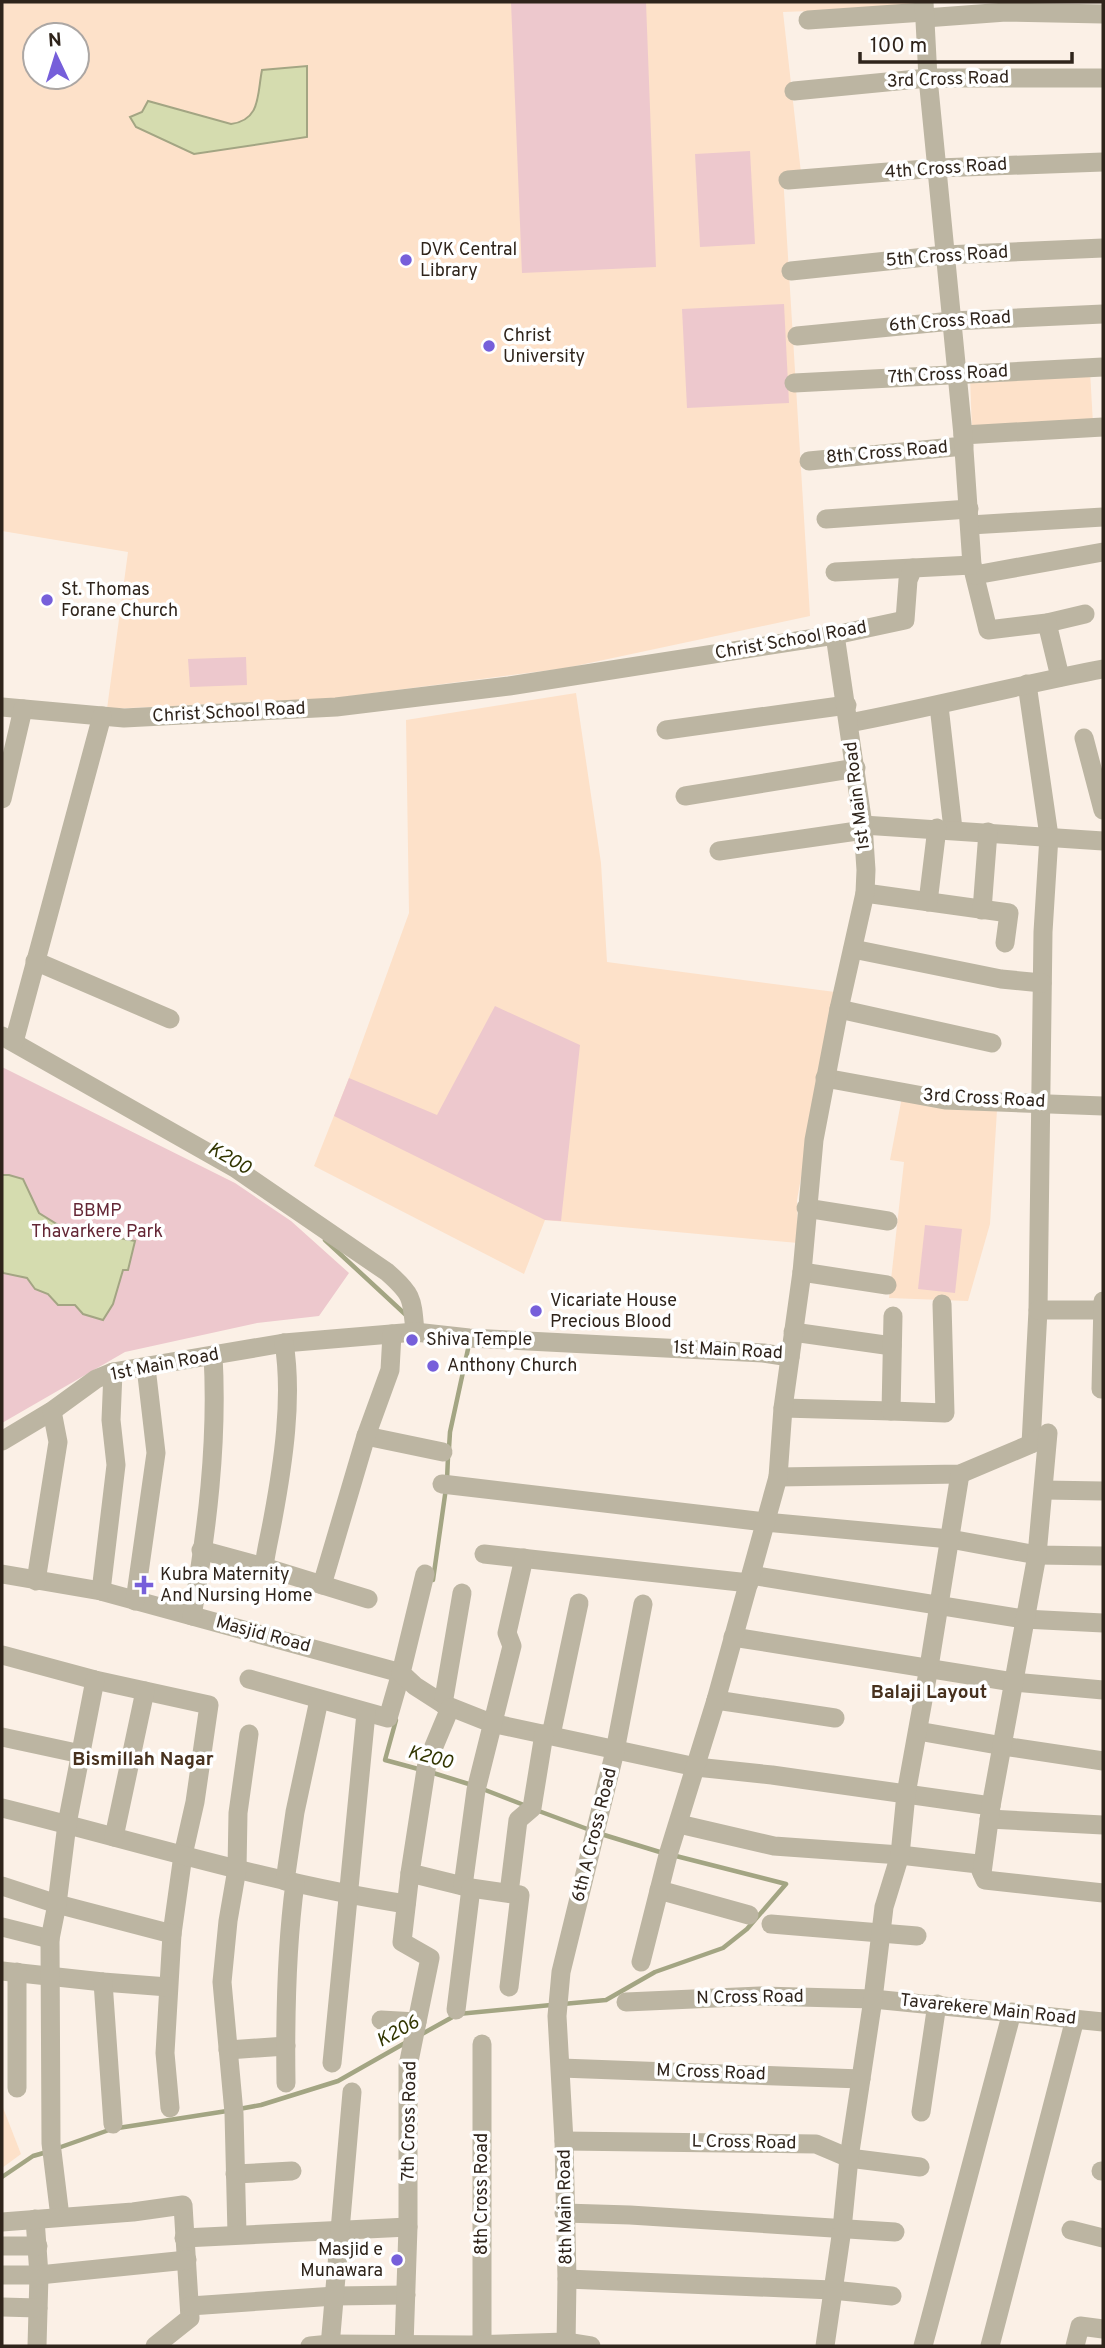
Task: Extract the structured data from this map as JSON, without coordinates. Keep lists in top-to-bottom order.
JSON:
{
  "streets": {
    "street": [
      "3rd Cross Road",
      "4th Cross Road",
      "5th Cross Road",
      "6th Cross Road",
      "7th Cross Road",
      "8th Cross Road",
      "Christ School Road",
      "1st Main Road",
      "Masjid Road",
      "6th A Cross Road",
      "N Cross Road",
      "Tavarekere Main Road",
      "M Cross Road",
      "L Cross Road",
      "8th Main Road"
    ]
  },
  "crossings": [
    ["3rd Cross Road", "1st Main Road"],
    ["Christ School Road", "1st Main Road"],
    ["6th A Cross Road", "M Cross Road"],
    ["6th A Cross Road", "8th Main Road"],
    ["N Cross Road", "Tavarekere Main Road"],
    ["M Cross Road", "8th Main Road"],
    ["L Cross Road", "8th Main Road"]
  ],
  "districts": ["Balaji Layout", "Bismillah Nagar"],
  "water": ["K200", "K206"],
  "parks": ["BBMP Thavarkere Park"],
  "places": {
    "other": [
      "DVK Central Library",
      "Christ University",
      "St. Thomas Forane Church",
      "Vicariate House Precious Blood",
      "Shiva Temple",
      "Anthony Church",
      "Masjid e Munawara"
    ],
    "health": ["Kubra Maternity And Nursing Home"]
  },
  "scale_bar": "100 m",
  "north": "top"
}
